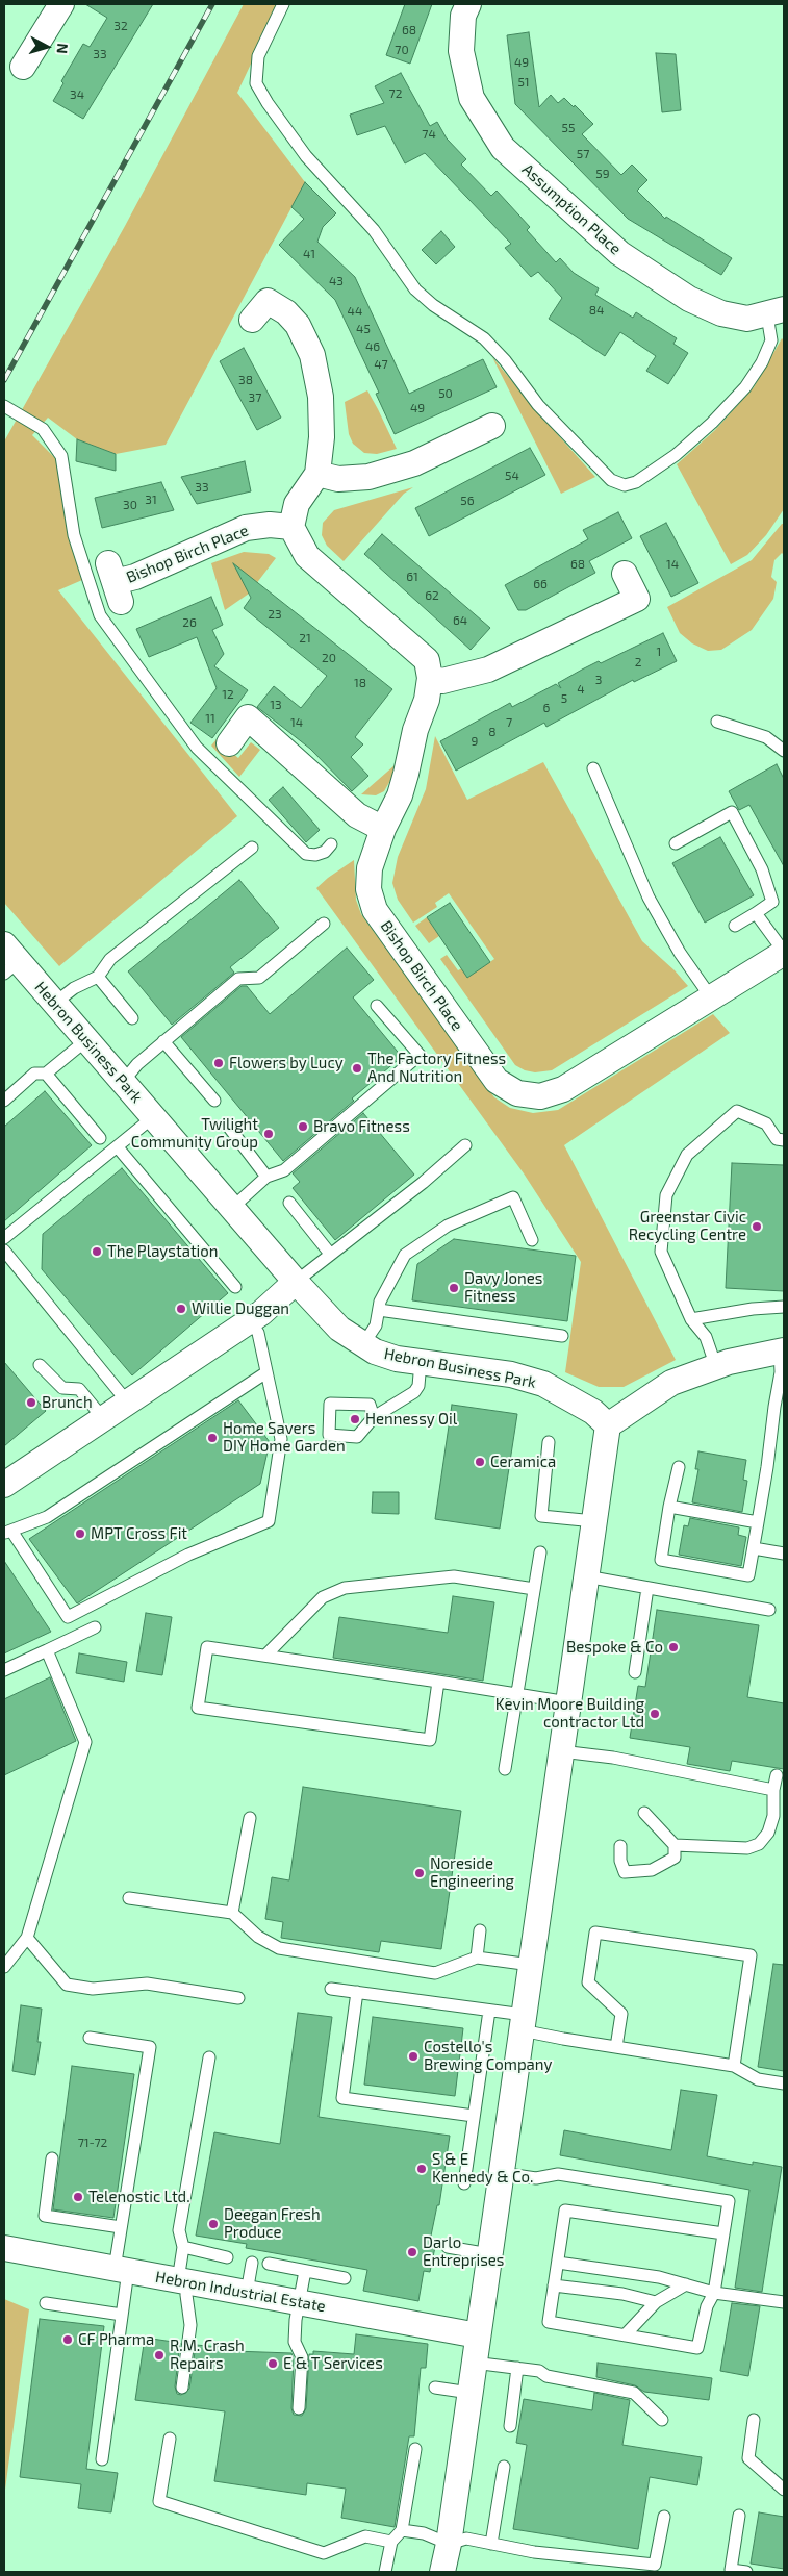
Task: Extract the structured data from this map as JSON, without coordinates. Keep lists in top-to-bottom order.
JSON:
{
  "streets": {
    "street": [
      "Assumption Place",
      "Bishop Birch Place",
      "Hebron Business Park",
      "Hebron Industrial Estate"
    ]
  },
  "places": [
    "Flowers by Lucy",
    "The Factory Fitness And Nutrition",
    "Bravo Fitness",
    "Twilight Community Group",
    "Greenstar Civic Recycling Centre",
    "The Playstation",
    "Davy Jones Fitness",
    "Willie Duggan",
    "Brunch",
    "Hennessy Oil",
    "Home Savers DIY Home Garden",
    "Ceramica",
    "MPT Cross Fit",
    "Bespoke & Co",
    "Kevin Moore Building contractor Ltd",
    "Noreside Engineering",
    "Costello's Brewing Company",
    "S & E Kennedy & Co.",
    "Telenostic Ltd.",
    "Deegan Fresh Produce",
    "Darlo Entreprises",
    "CF Pharma",
    "R.M. Crash Repairs",
    "E & T Services"
  ],
  "house_numbers": [
    "32",
    "68",
    "70",
    "33",
    "49",
    "51",
    "72",
    "34",
    "55",
    "74",
    "57",
    "59",
    "41",
    "43",
    "84",
    "44",
    "45",
    "46",
    "47",
    "38",
    "50",
    "37",
    "49",
    "54",
    "33",
    "31",
    "56",
    "30",
    "68",
    "14",
    "61",
    "66",
    "62",
    "23",
    "64",
    "26",
    "21",
    "1",
    "20",
    "2",
    "3",
    "18",
    "4",
    "12",
    "5",
    "13",
    "6",
    "11",
    "14",
    "7",
    "8",
    "9",
    "71-72"
  ],
  "north": "right"
}
